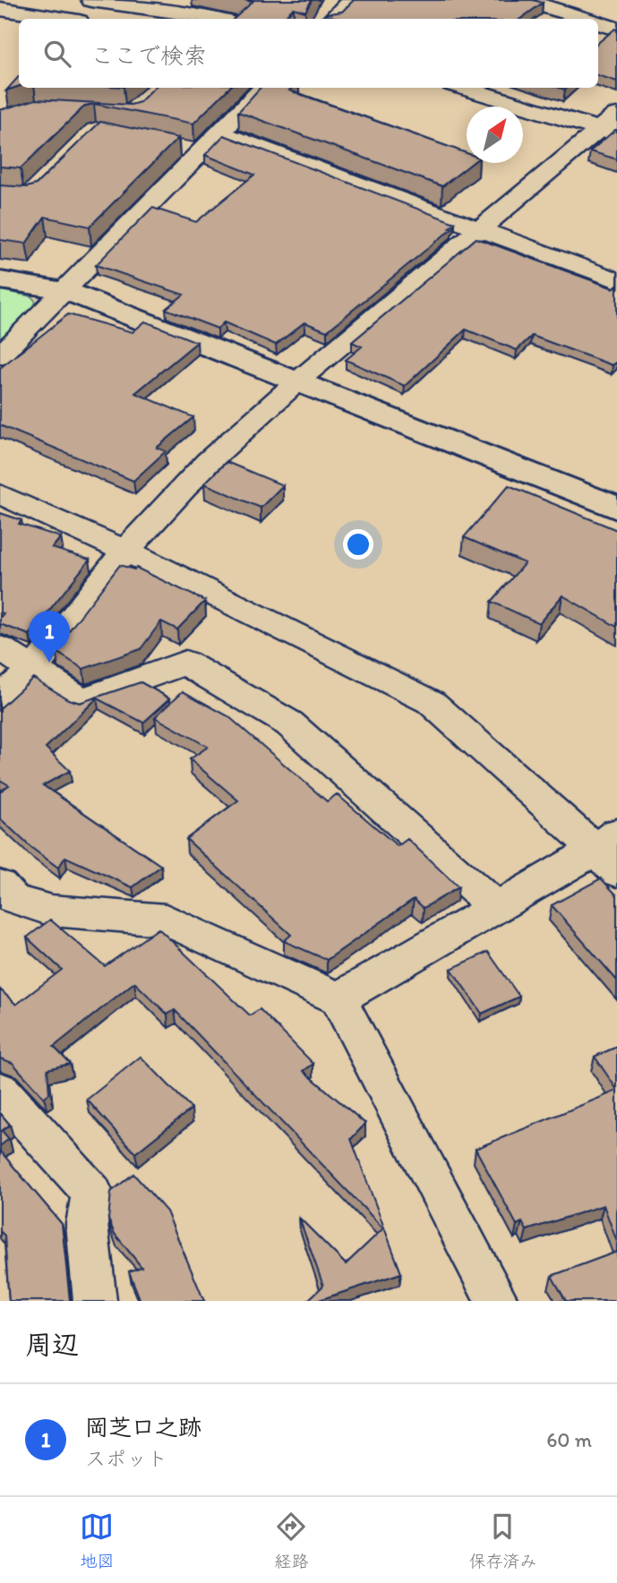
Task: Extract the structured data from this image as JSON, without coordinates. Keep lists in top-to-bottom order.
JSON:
{
  "north": "top right",
  "page": {
    "search": "ここで検索",
    "pins": "1",
    "heading": "周辺",
    "list": [
      {
        "mark": "1",
        "name": "岡芝口之跡",
        "note": "スポット",
        "value": "60 m"
      }
    ],
    "nav": ["地図", "経路", "保存済み"]
  }
}
